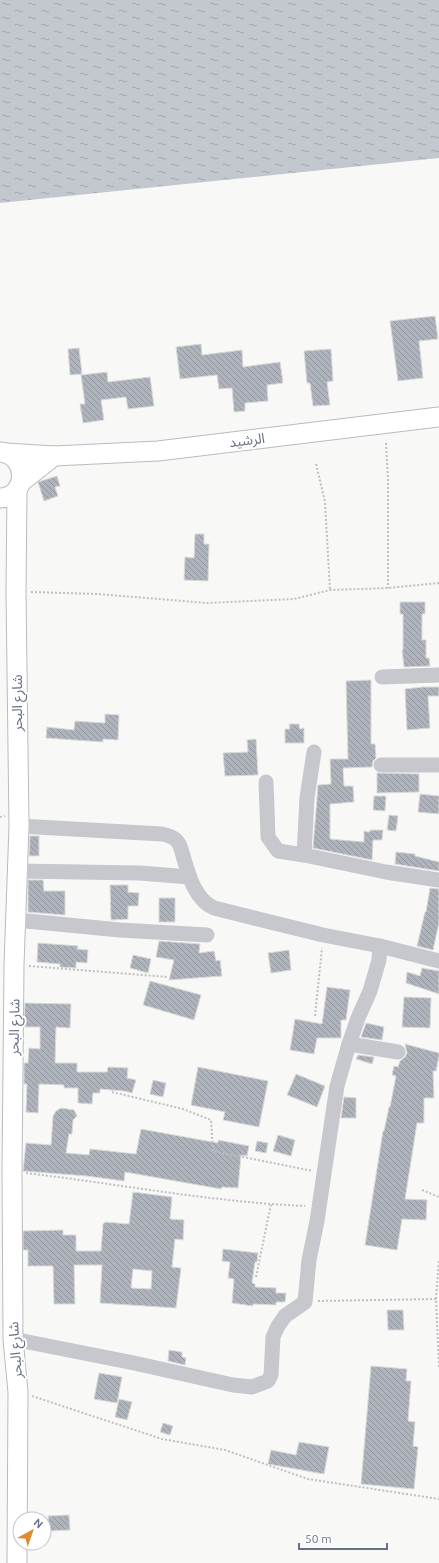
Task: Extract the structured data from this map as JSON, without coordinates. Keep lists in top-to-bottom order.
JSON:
{
  "streets": {
    "main road": ["الرشيد", "شارع البحر"]
  },
  "crossings": [
    ["الرشيد", "شارع البحر"]
  ],
  "scale_bar": "50 m",
  "north": "top right"
}
